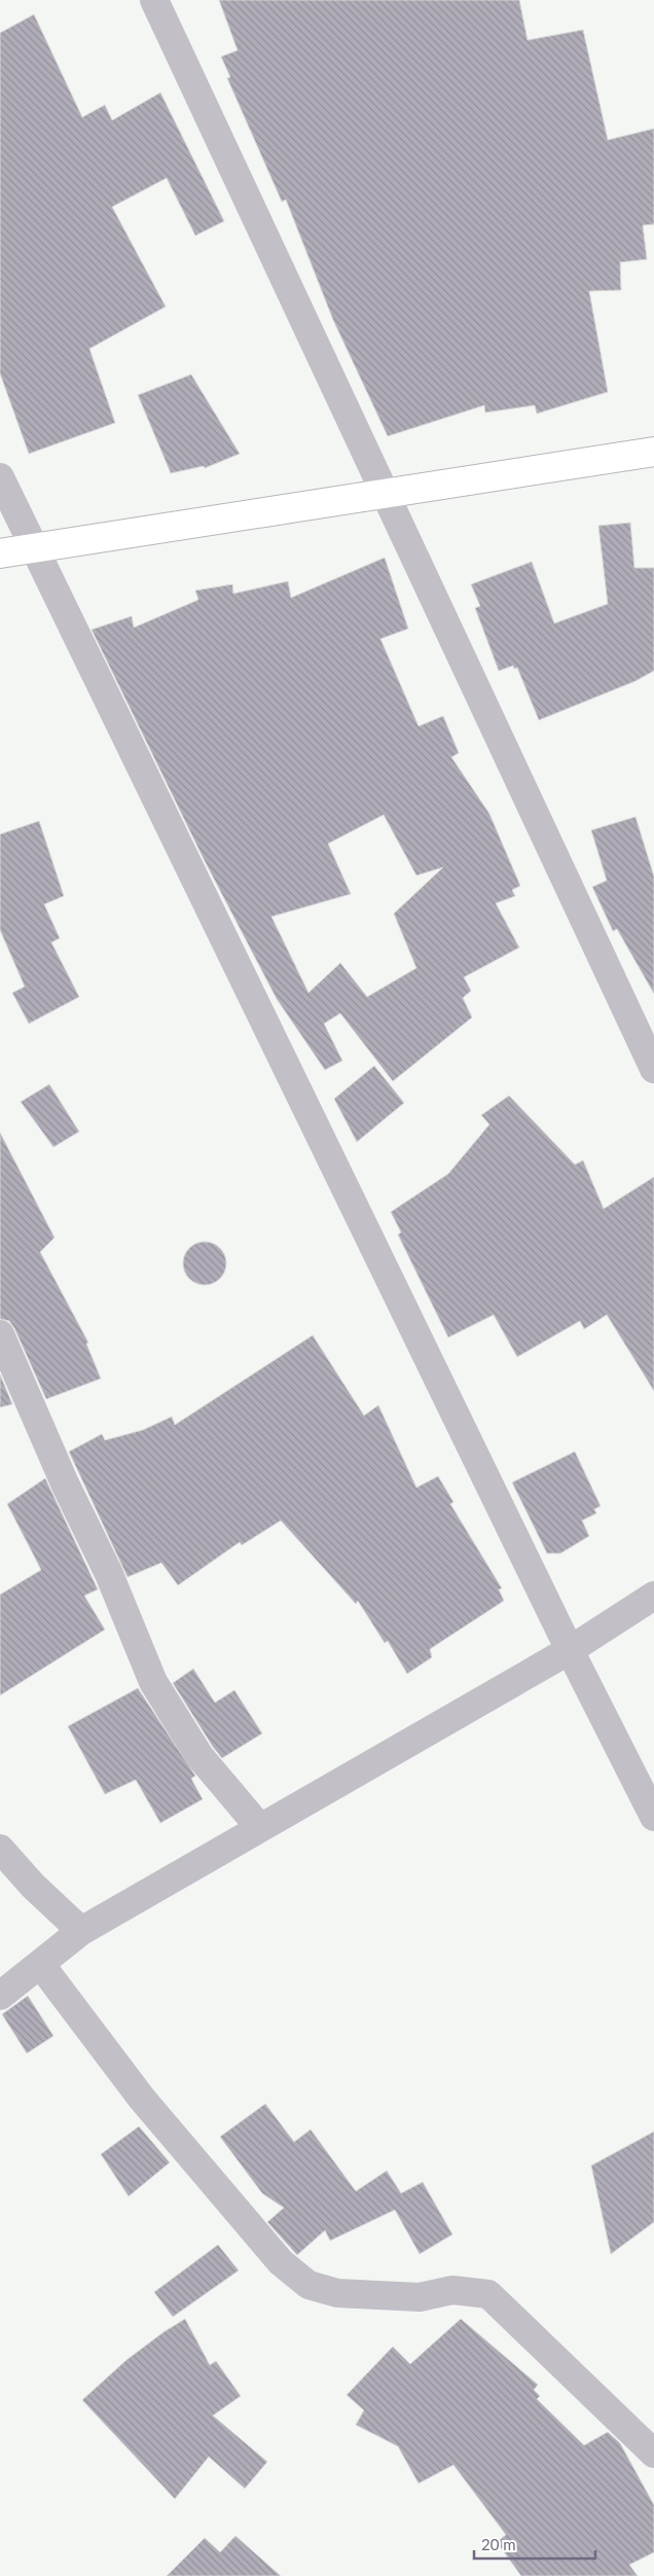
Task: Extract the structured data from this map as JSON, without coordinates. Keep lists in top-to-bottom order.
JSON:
{
  "scale_bar": "20 m"
}
